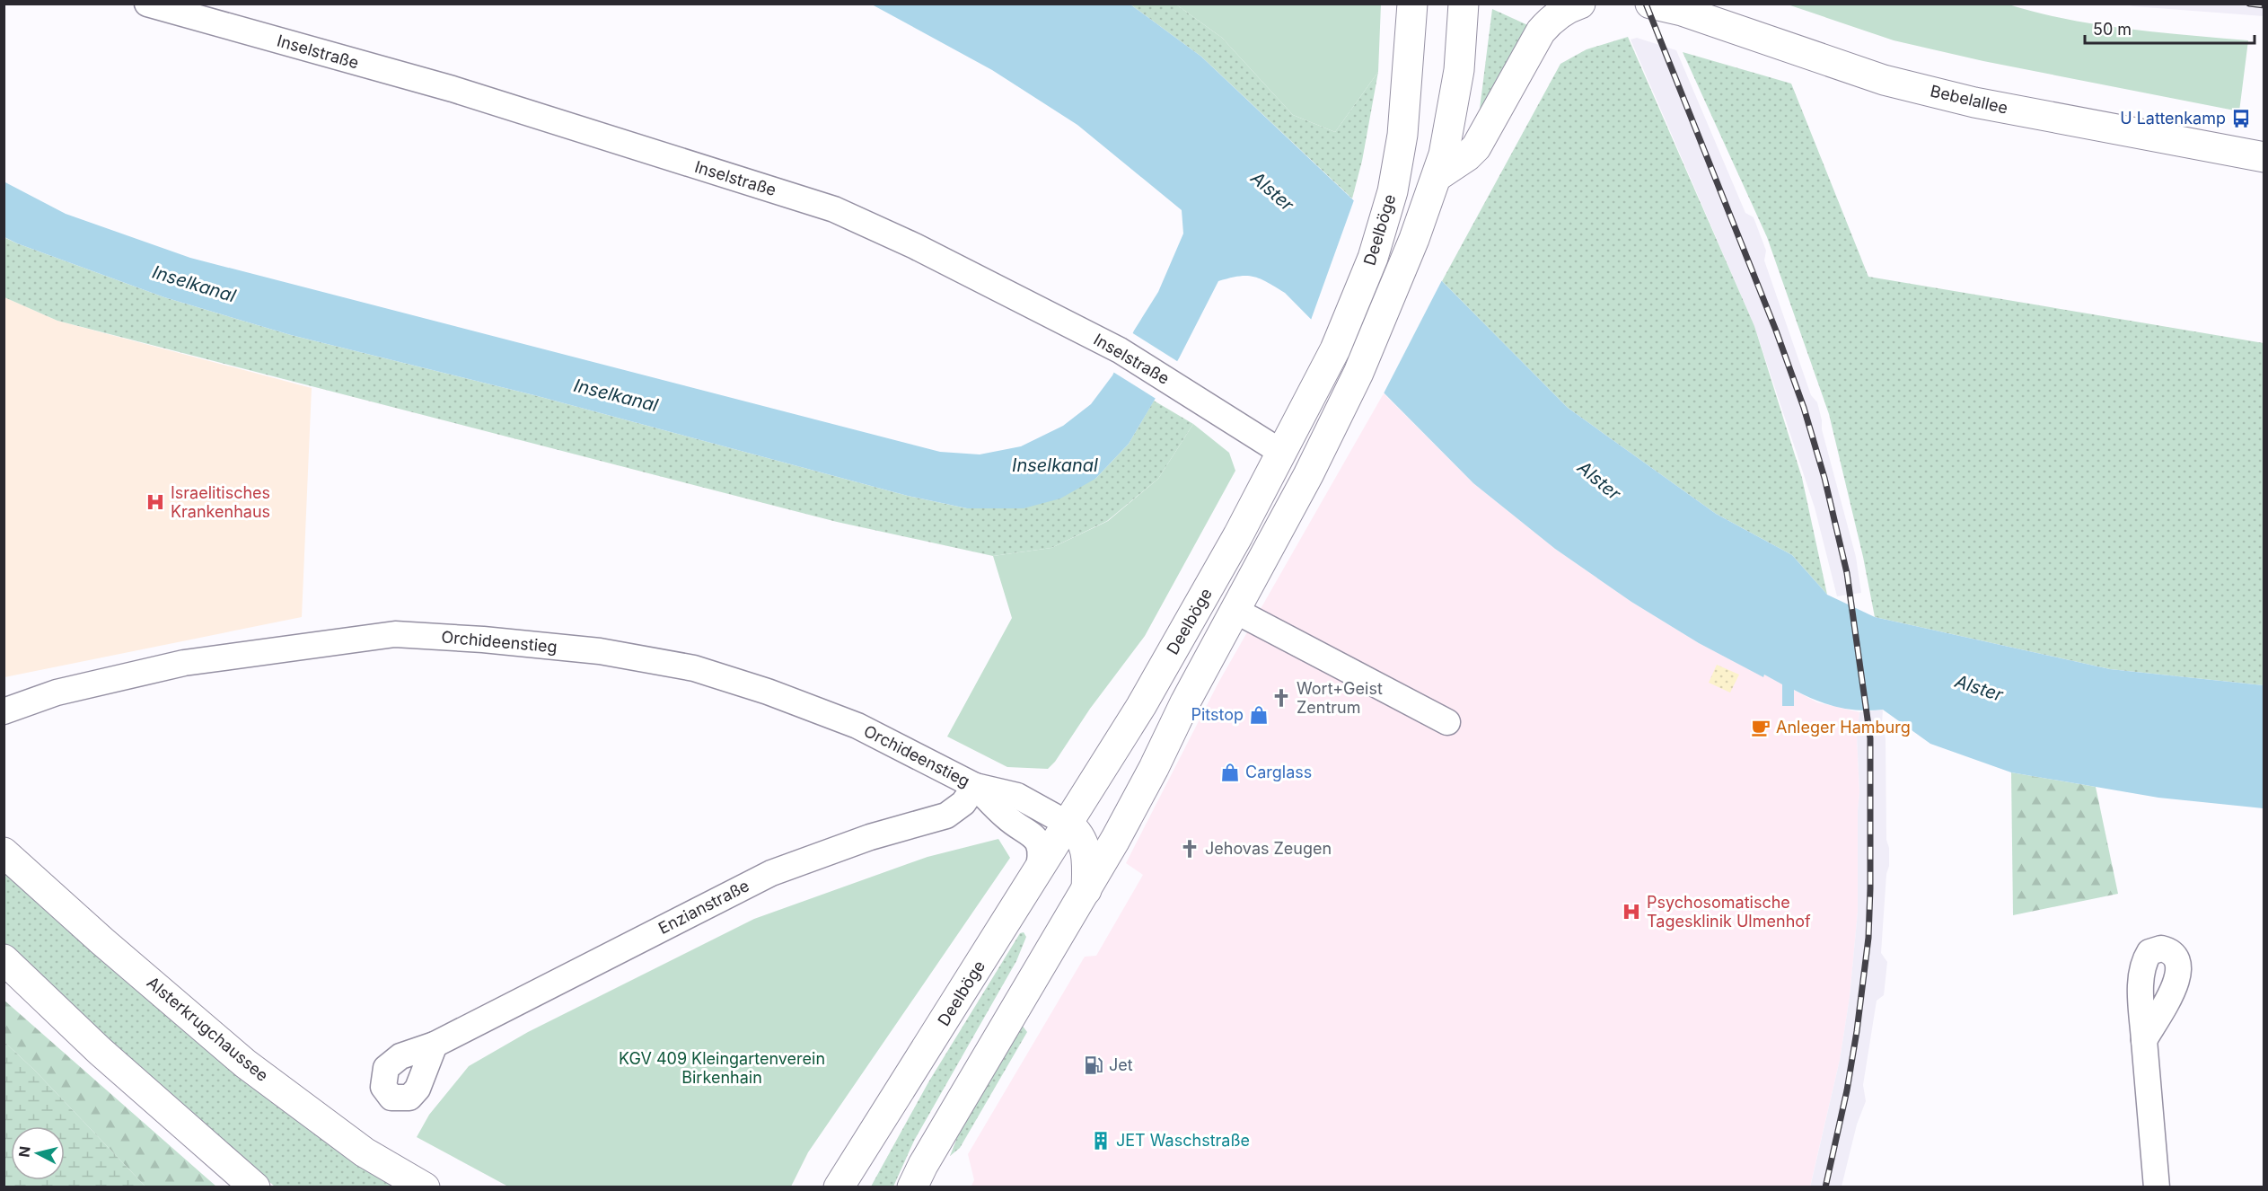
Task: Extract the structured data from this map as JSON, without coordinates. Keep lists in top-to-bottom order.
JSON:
{
  "streets": {
    "main road": ["Bebelallee", "Deelböge", "Alsterkrugchaussee"],
    "street": ["Inselstraße", "Orchideenstieg", "Enzianstraße"]
  },
  "crossings": [
    ["Inselstraße", "Deelböge"],
    ["Deelböge", "Orchideenstieg"],
    ["Orchideenstieg", "Enzianstraße"]
  ],
  "water": ["Alster", "Inselkanal"],
  "parks": ["KGV 409 Kleingartenverein Birkenhain"],
  "places": {
    "bus stop": ["U Lattenkamp"],
    "hospital": ["Israelitisches Krankenhaus", "Psychosomatische Tagesklinik Ulmenhof"],
    "church": ["Wort+Geist Zentrum", "Jehovas Zeugen"],
    "shop": ["Pitstop", "Carglass"],
    "cafe": ["Anleger Hamburg"],
    "fuel station": ["Jet"],
    "building": ["JET Waschstraße"]
  },
  "scale_bar": "50 m",
  "north": "left"
}
